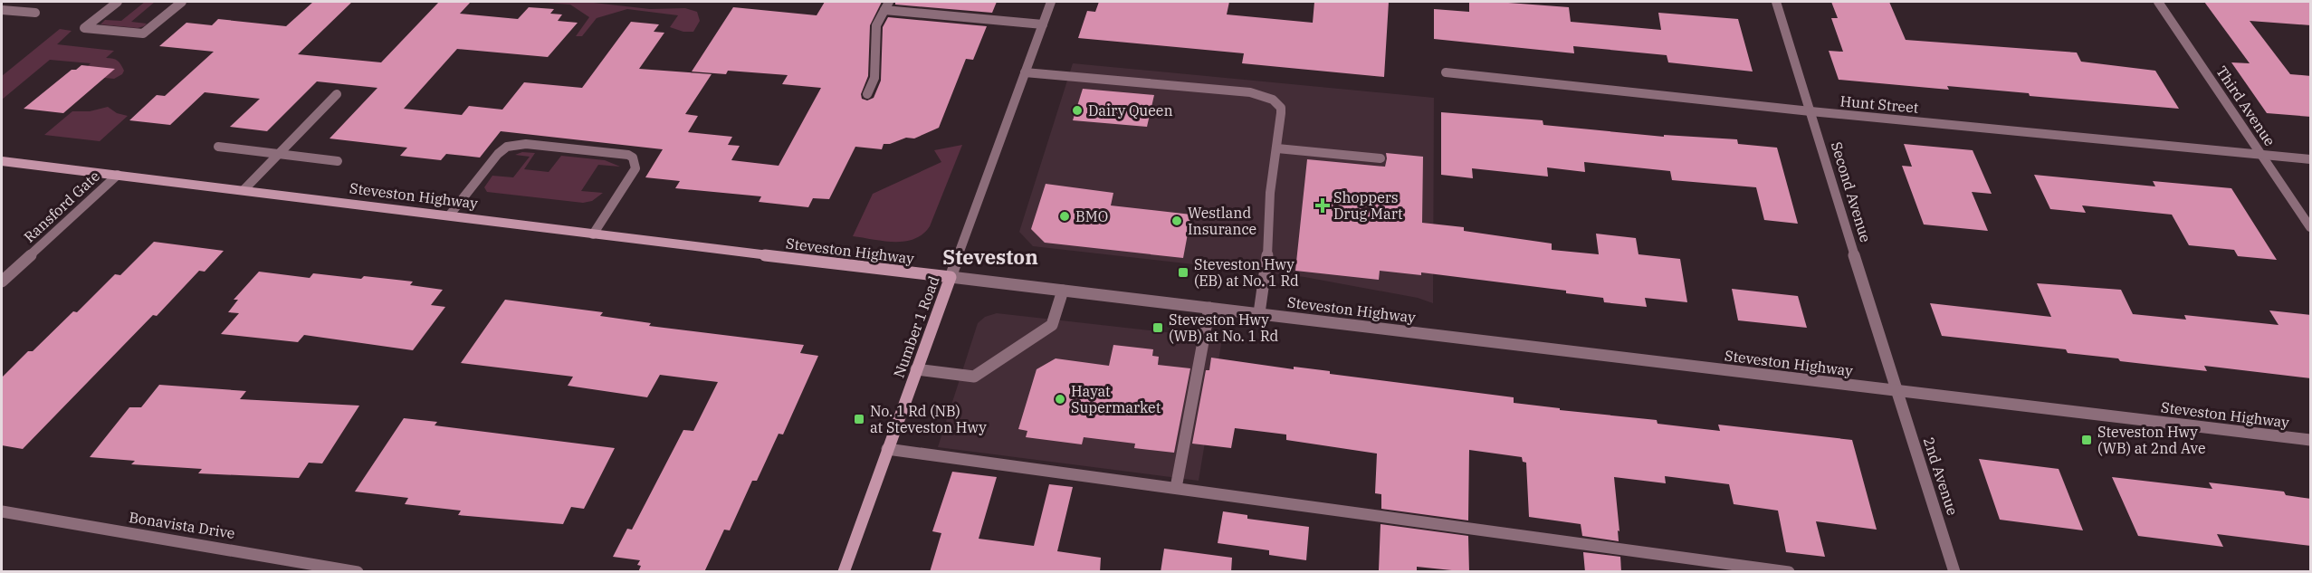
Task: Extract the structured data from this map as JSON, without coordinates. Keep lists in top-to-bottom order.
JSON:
{
  "streets": {
    "main road": ["Steveston Highway", "Number 1 Road"],
    "street": [
      "Hunt Street",
      "Third Avenue",
      "Second Avenue",
      "Ransford Gate",
      "2nd Avenue",
      "Bonavista Drive"
    ]
  },
  "crossings": [
    ["Hunt Street", "Third Avenue"],
    ["Hunt Street", "Second Avenue"],
    ["Second Avenue", "Steveston Highway"],
    ["Second Avenue", "2nd Avenue"],
    ["Steveston Highway", "Ransford Gate"],
    ["Steveston Highway", "Number 1 Road"],
    ["Steveston Highway", "2nd Avenue"]
  ],
  "districts": ["Steveston"],
  "places": {
    "other": [
      "Dairy Queen",
      "BMO",
      "Westland Insurance",
      "Hayat Supermarket"
    ],
    "health": ["Shoppers Drug Mart"],
    "transit": [
      "Steveston Hwy (EB) at No. 1 Rd",
      "Steveston Hwy (WB) at No. 1 Rd",
      "No. 1 Rd (NB) at Steveston Hwy",
      "Steveston Hwy (WB) at 2nd Ave"
    ]
  }
}
